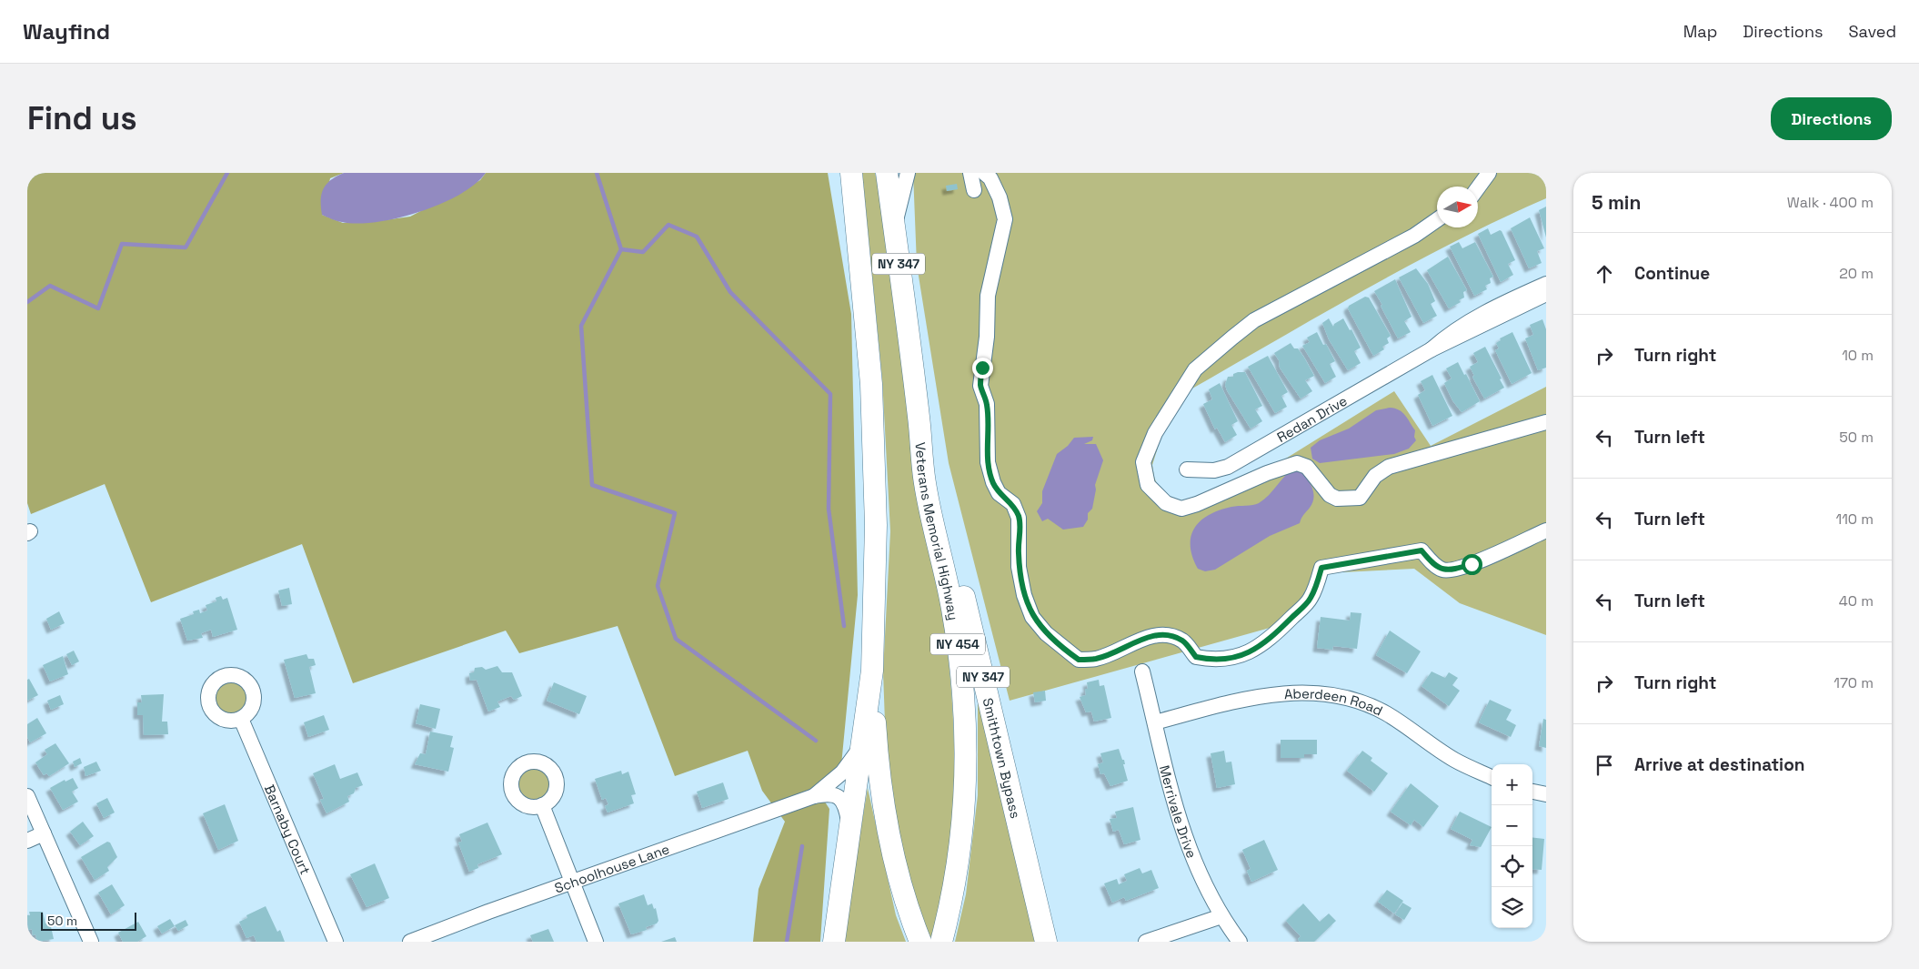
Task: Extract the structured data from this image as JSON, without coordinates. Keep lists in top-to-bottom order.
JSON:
{
  "streets": {
    "highway": [
      "NY 347",
      "Veterans Memorial Highway",
      "NY 454",
      "Smithtown Bypass"
    ],
    "street": [
      "Redan Drive",
      "Aberdeen Road",
      "Merrivale Drive",
      "Barnaby Court",
      "Schoolhouse Lane"
    ]
  },
  "crossings": [
    ["Veterans Memorial Highway", "Smithtown Bypass"],
    ["Aberdeen Road", "Merrivale Drive"]
  ],
  "scale_bar": "50 m",
  "north": "right",
  "page": {
    "header": "Wayfind",
    "nav": ["Map", "Directions", "Saved"],
    "buttons": "Directions",
    "title": "Find us",
    "heading": ["5 min", "Walk · 400 m"],
    "list": [
      ["Continue", "20 m"],
      ["Turn right", "10 m"],
      ["Turn left", "50 m"],
      ["Turn left", "110 m"],
      ["Turn left", "40 m"],
      ["Turn right", "170 m"],
      "Arrive at destination"
    ],
    "map_buttons": ["+", "−"],
    "scale": "50 m"
  }
}
